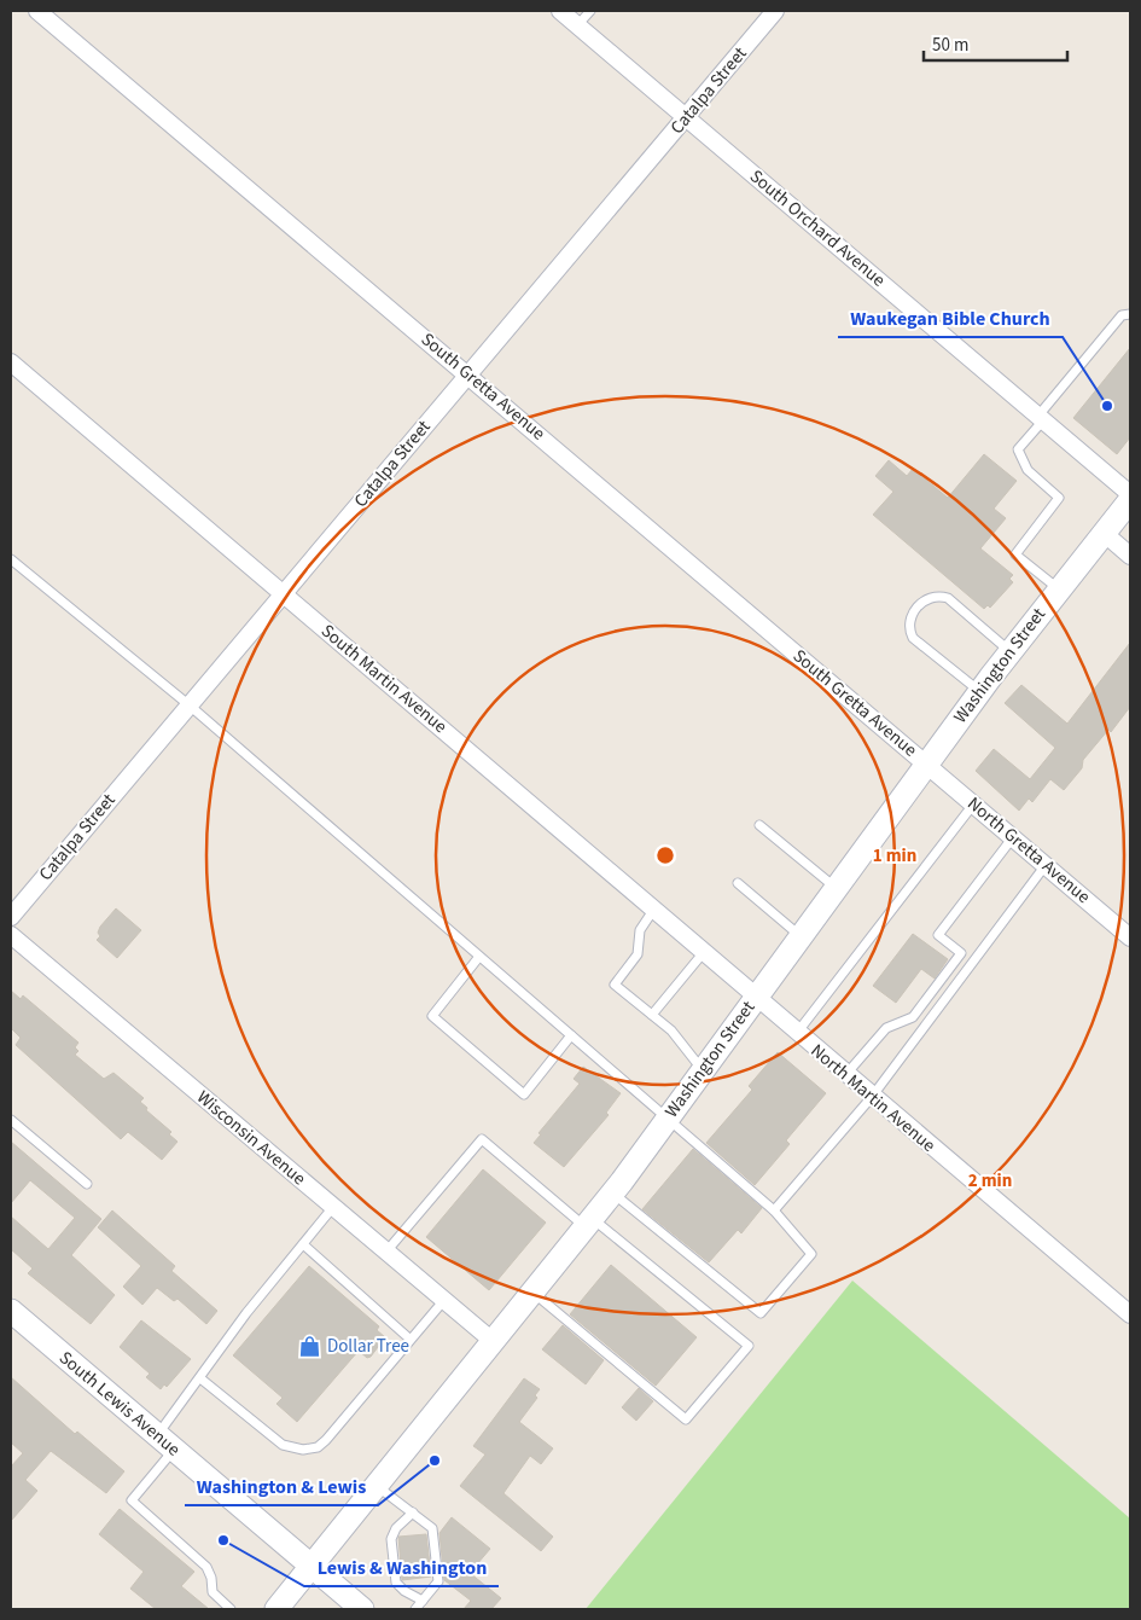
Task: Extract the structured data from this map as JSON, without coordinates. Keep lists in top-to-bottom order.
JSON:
{
  "streets": {
    "main road": ["Washington Street", "South Lewis Avenue"],
    "street": [
      "Catalpa Street",
      "South Orchard Avenue",
      "South Gretta Avenue",
      "South Martin Avenue",
      "North Gretta Avenue",
      "North Martin Avenue",
      "Wisconsin Avenue"
    ]
  },
  "crossings": [
    ["Catalpa Street", "South Orchard Avenue"],
    ["Catalpa Street", "South Gretta Avenue"],
    ["Catalpa Street", "South Martin Avenue"],
    ["South Gretta Avenue", "Washington Street"],
    ["South Gretta Avenue", "North Gretta Avenue"],
    ["Washington Street", "South Martin Avenue"],
    ["Washington Street", "North Gretta Avenue"],
    ["Washington Street", "North Martin Avenue"],
    ["Washington Street", "Wisconsin Avenue"],
    ["Washington Street", "South Lewis Avenue"],
    ["South Martin Avenue", "North Martin Avenue"]
  ],
  "places": {
    "other": ["Waukegan Bible Church", "Washington & Lewis", "Lewis & Washington"],
    "shop": ["Dollar Tree"]
  },
  "scale_bar": "50 m",
  "rings": ["1 min", "2 min"]
}
